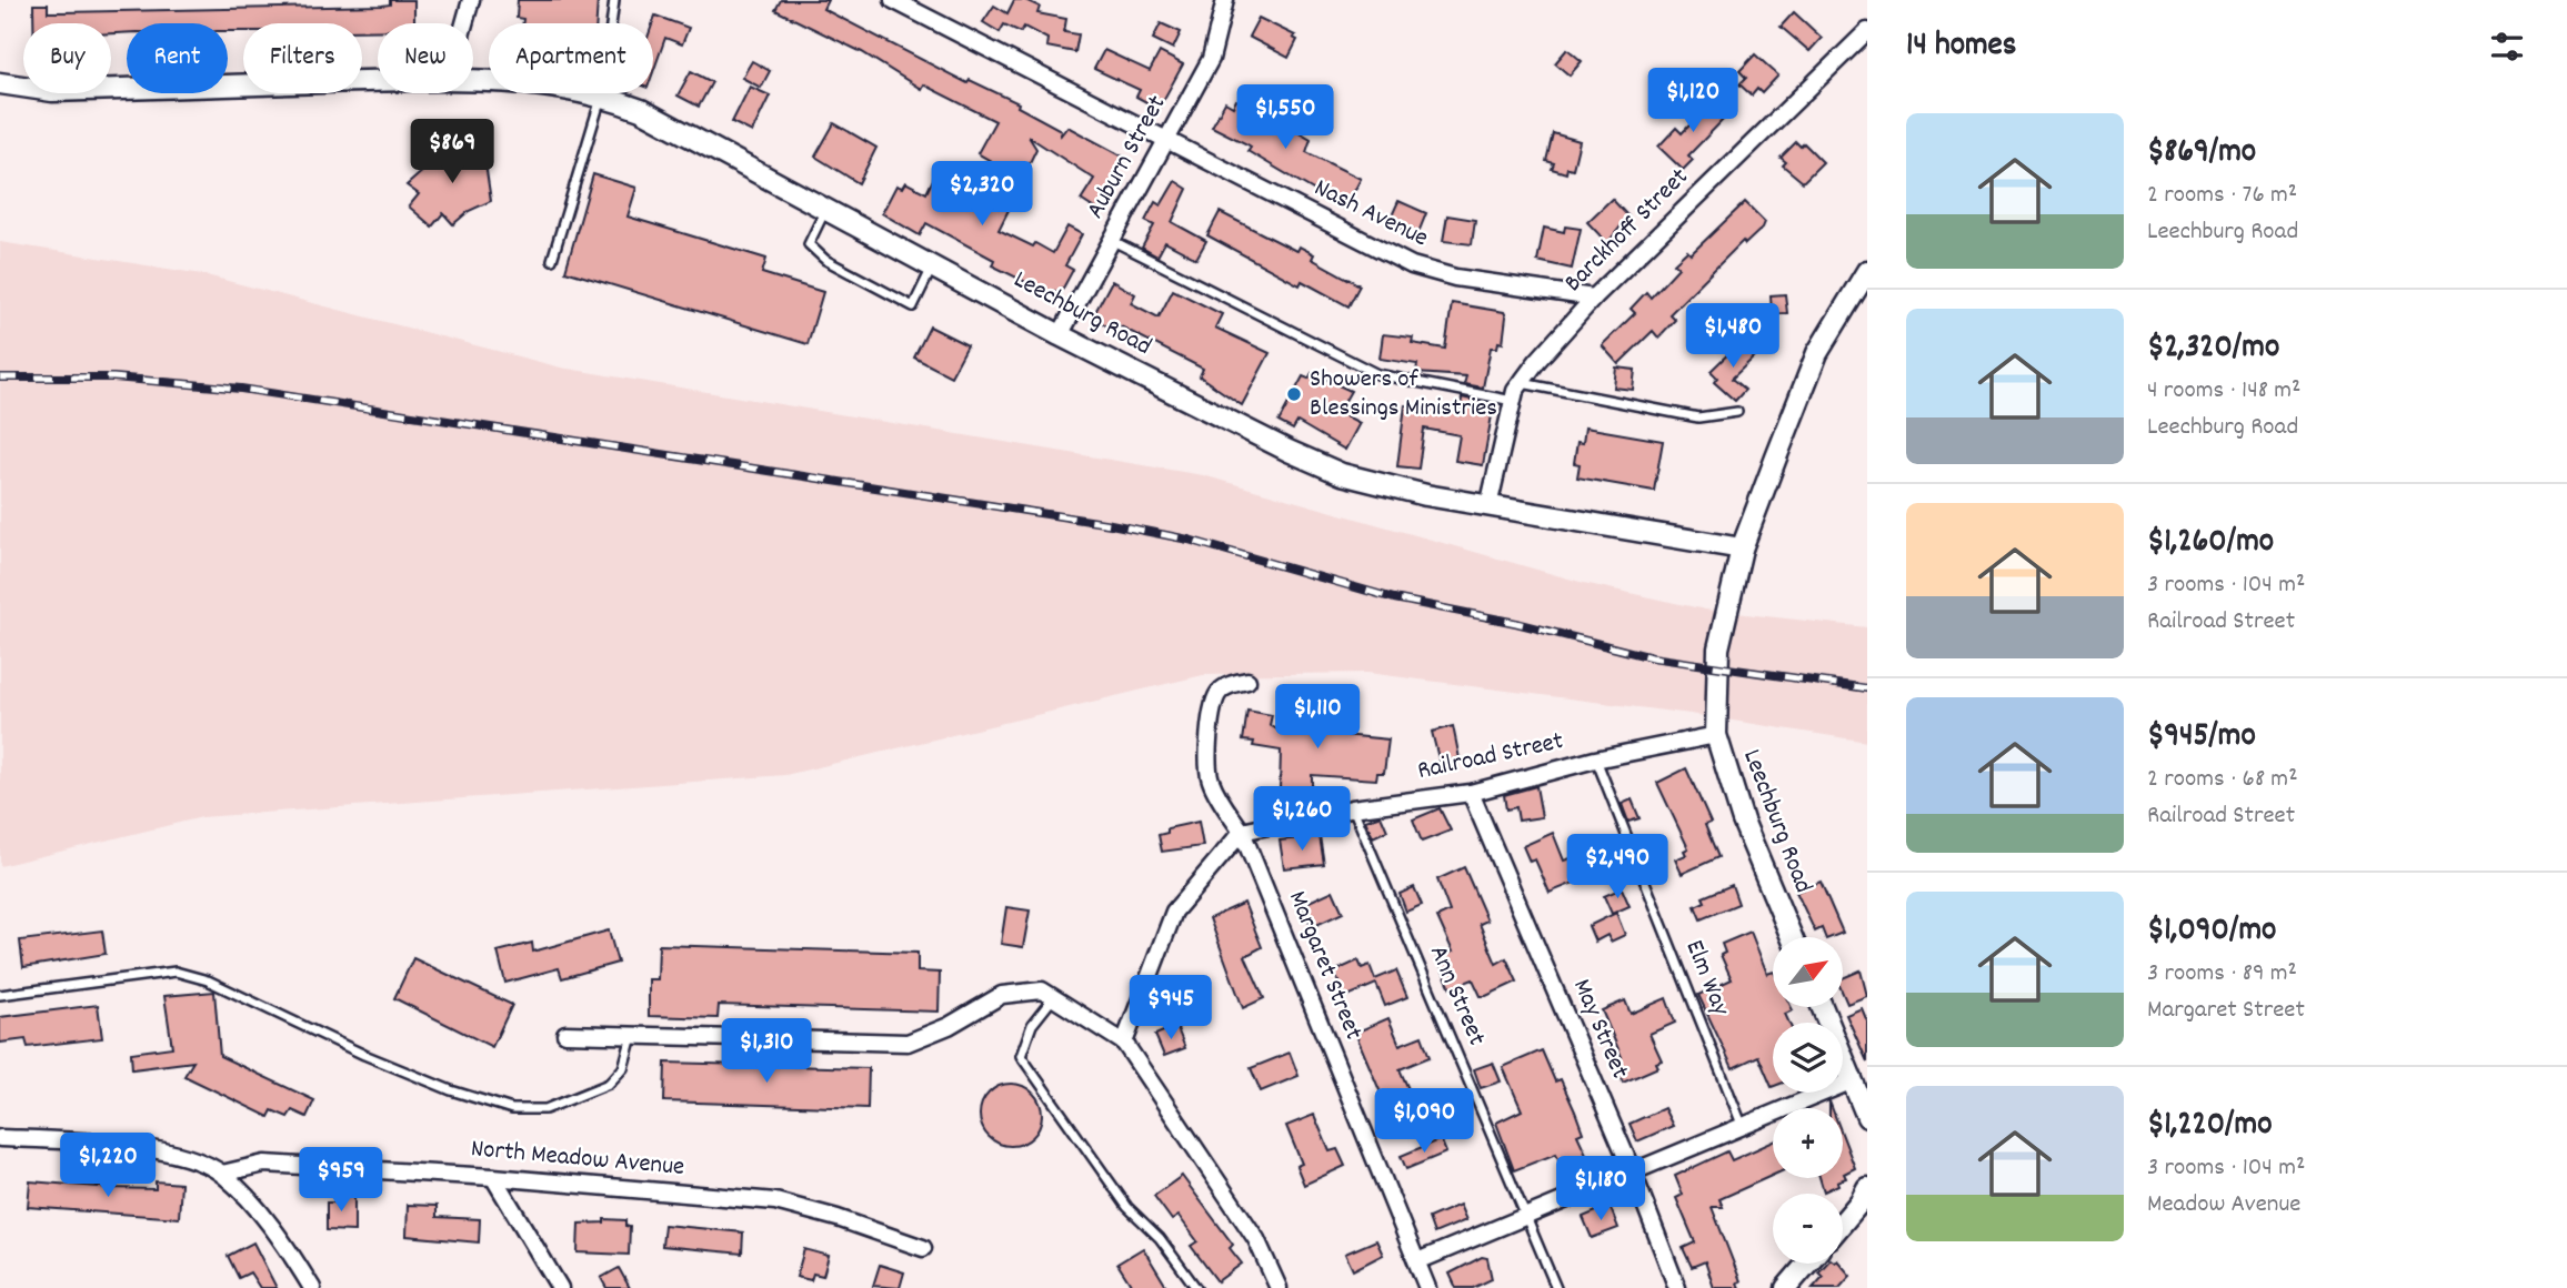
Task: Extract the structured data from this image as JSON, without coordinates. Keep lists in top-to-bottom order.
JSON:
{
  "streets": {
    "street": [
      "Auburn Street",
      "Nash Avenue",
      "Barckhoff Street",
      "Leechburg Road",
      "Railroad Street",
      "Margaret Street",
      "May Street",
      "North Meadow Avenue"
    ],
    "lane": ["Elm Way", "Ann Street"]
  },
  "crossings": [
    ["Auburn Street", "Nash Avenue"],
    ["Auburn Street", "Leechburg Road"],
    ["Nash Avenue", "Barckhoff Street"],
    ["Barckhoff Street", "Leechburg Road"],
    ["Leechburg Road", "Railroad Street"],
    ["Railroad Street", "Margaret Street"],
    ["Railroad Street", "Elm Way"],
    ["Railroad Street", "Ann Street"],
    ["Railroad Street", "May Street"]
  ],
  "places": ["Showers of Blessings Ministries"],
  "north": "top right",
  "page": {
    "heading": "14 homes",
    "chip": [
      "Buy",
      "Rent",
      "Filters",
      "New",
      "Apartment"
    ],
    "price": [
      "$1,120",
      "$1,550",
      "$869",
      "$2,320",
      "$1,480",
      "$1,110",
      "$1,260",
      "$2,490",
      "$945",
      "$1,310",
      "$1,090",
      "$1,220",
      "$959",
      "$1,180"
    ],
    "list": [
      {
        "name": "$869/mo",
        "note": "2 rooms · 76 m² · Leechburg Road"
      },
      {
        "name": "$2,320/mo",
        "note": "4 rooms · 148 m² · Leechburg Road"
      },
      {
        "name": "$1,260/mo",
        "note": "3 rooms · 104 m² · Railroad Street"
      },
      {
        "name": "$945/mo",
        "note": "2 rooms · 68 m² · Railroad Street"
      },
      {
        "name": "$1,090/mo",
        "note": "3 rooms · 89 m² · Margaret Street"
      },
      {
        "name": "$1,220/mo",
        "note": "3 rooms · 104 m² · Meadow Avenue"
      }
    ],
    "map_buttons": ["+", "−"]
  }
}
